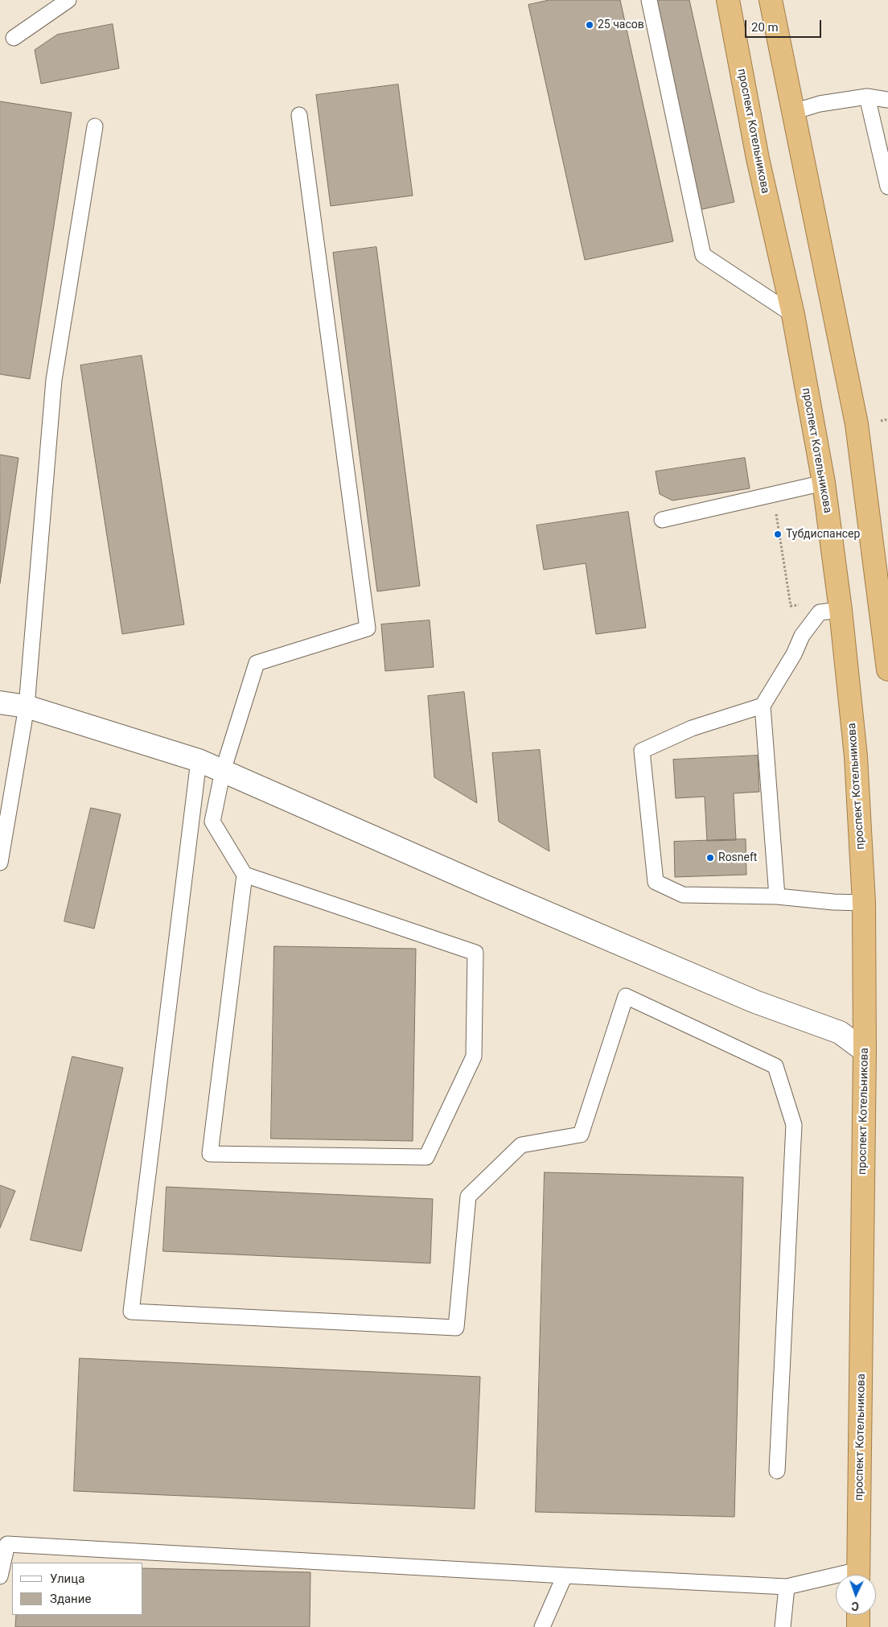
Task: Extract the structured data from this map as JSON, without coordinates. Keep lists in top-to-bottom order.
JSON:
{
  "streets": {
    "highway": ["проспект Котельникова"]
  },
  "places": ["25 часов", "Тубдиспансер", "Rosneft"],
  "legend": ["Улица", "Здание"],
  "scale_bar": "20 m",
  "north": "bottom"
}
